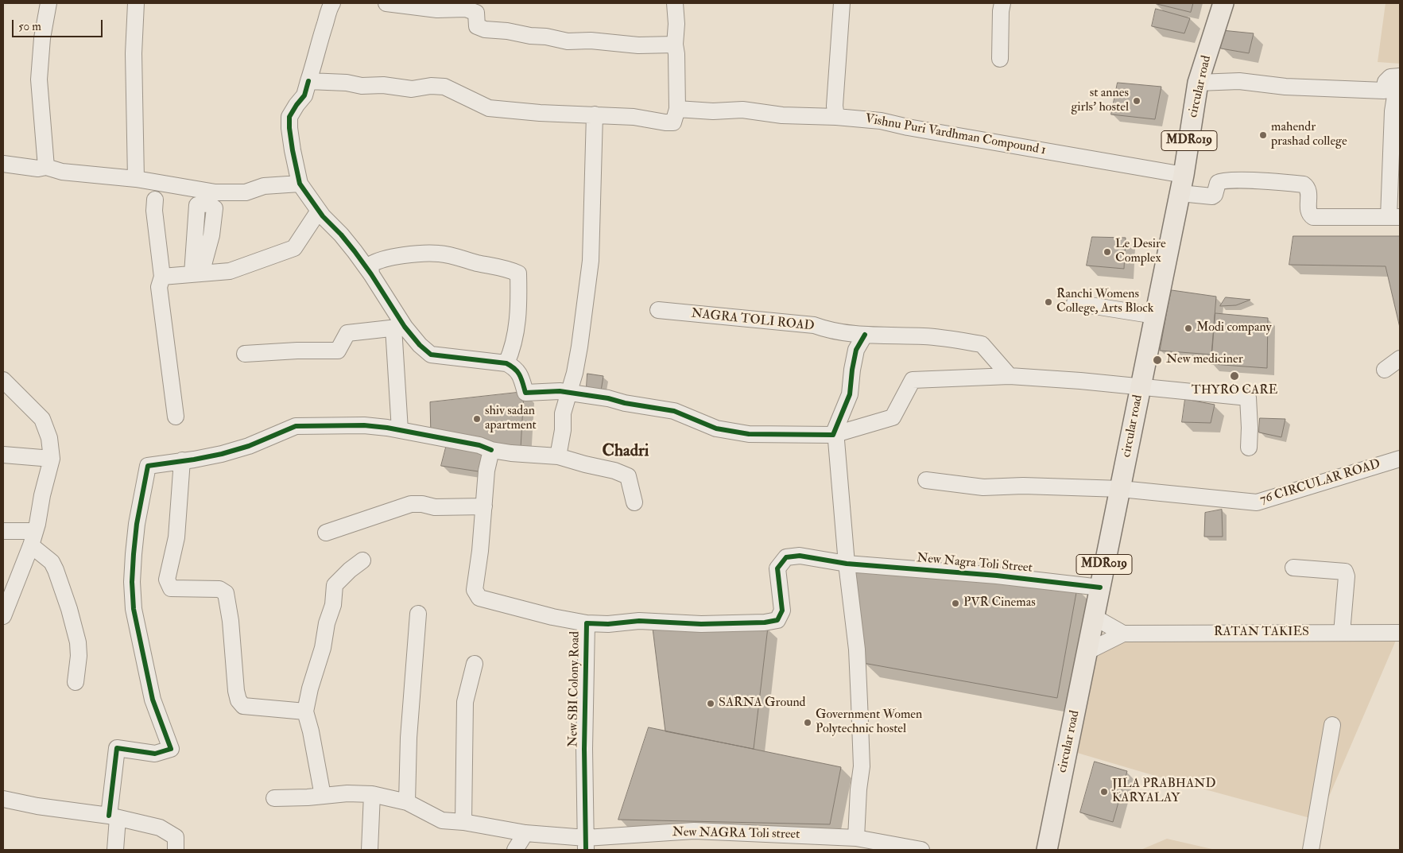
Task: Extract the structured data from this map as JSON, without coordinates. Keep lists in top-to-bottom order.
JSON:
{
  "streets": {
    "main road": ["circular road", "MDR019"],
    "street": [
      "Vishnu Puri Vardhman Compound 1",
      "NAGRA TOLI ROAD",
      "76 CIRCULAR ROAD",
      "New Nagra Toli Street",
      "RATAN TAKIES",
      "New SBI Colony Road",
      "New NAGRA Toli street"
    ]
  },
  "crossings": [
    ["circular road", "Vishnu Puri Vardhman Compound 1"],
    ["circular road", "76 CIRCULAR ROAD"],
    ["circular road", "New Nagra Toli Street"],
    ["circular road", "RATAN TAKIES"],
    ["New Nagra Toli Street", "New SBI Colony Road"],
    ["New SBI Colony Road", "New NAGRA Toli street"]
  ],
  "districts": ["Chadri"],
  "places": [
    "st annes girls' hostel",
    "mahendr prashad college",
    "Le Desire Complex",
    "Ranchi Womens College, Arts Block",
    "Modi company",
    "New mediciner",
    "THYRO CARE",
    "shiv sadan apartment",
    "PVR Cinemas",
    "SARNA Ground",
    "Government Women Polytechnic hostel",
    "JILA PRABHAND KARYALAY"
  ],
  "scale_bar": "50 m"
}
